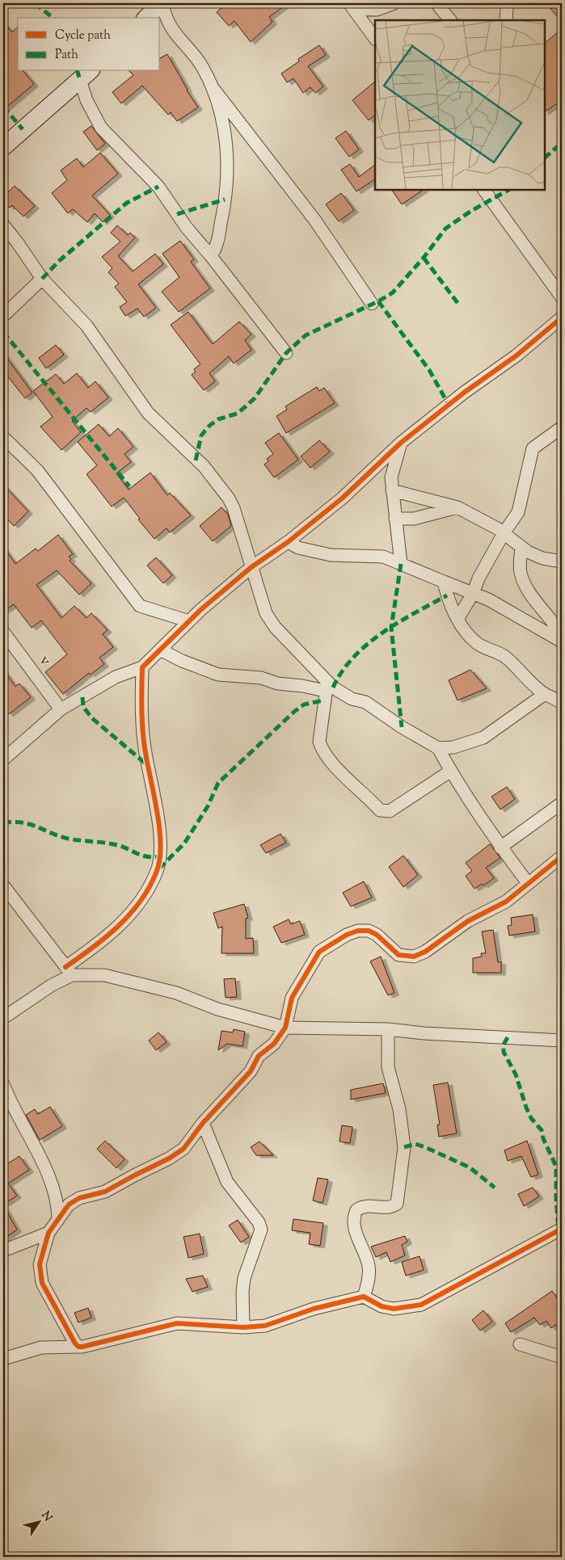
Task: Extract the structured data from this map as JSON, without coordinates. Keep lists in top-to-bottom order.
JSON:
{
  "streets": {
    "street": ["v"]
  },
  "legend": ["Cycle path", "Path"],
  "north": "top right"
}
